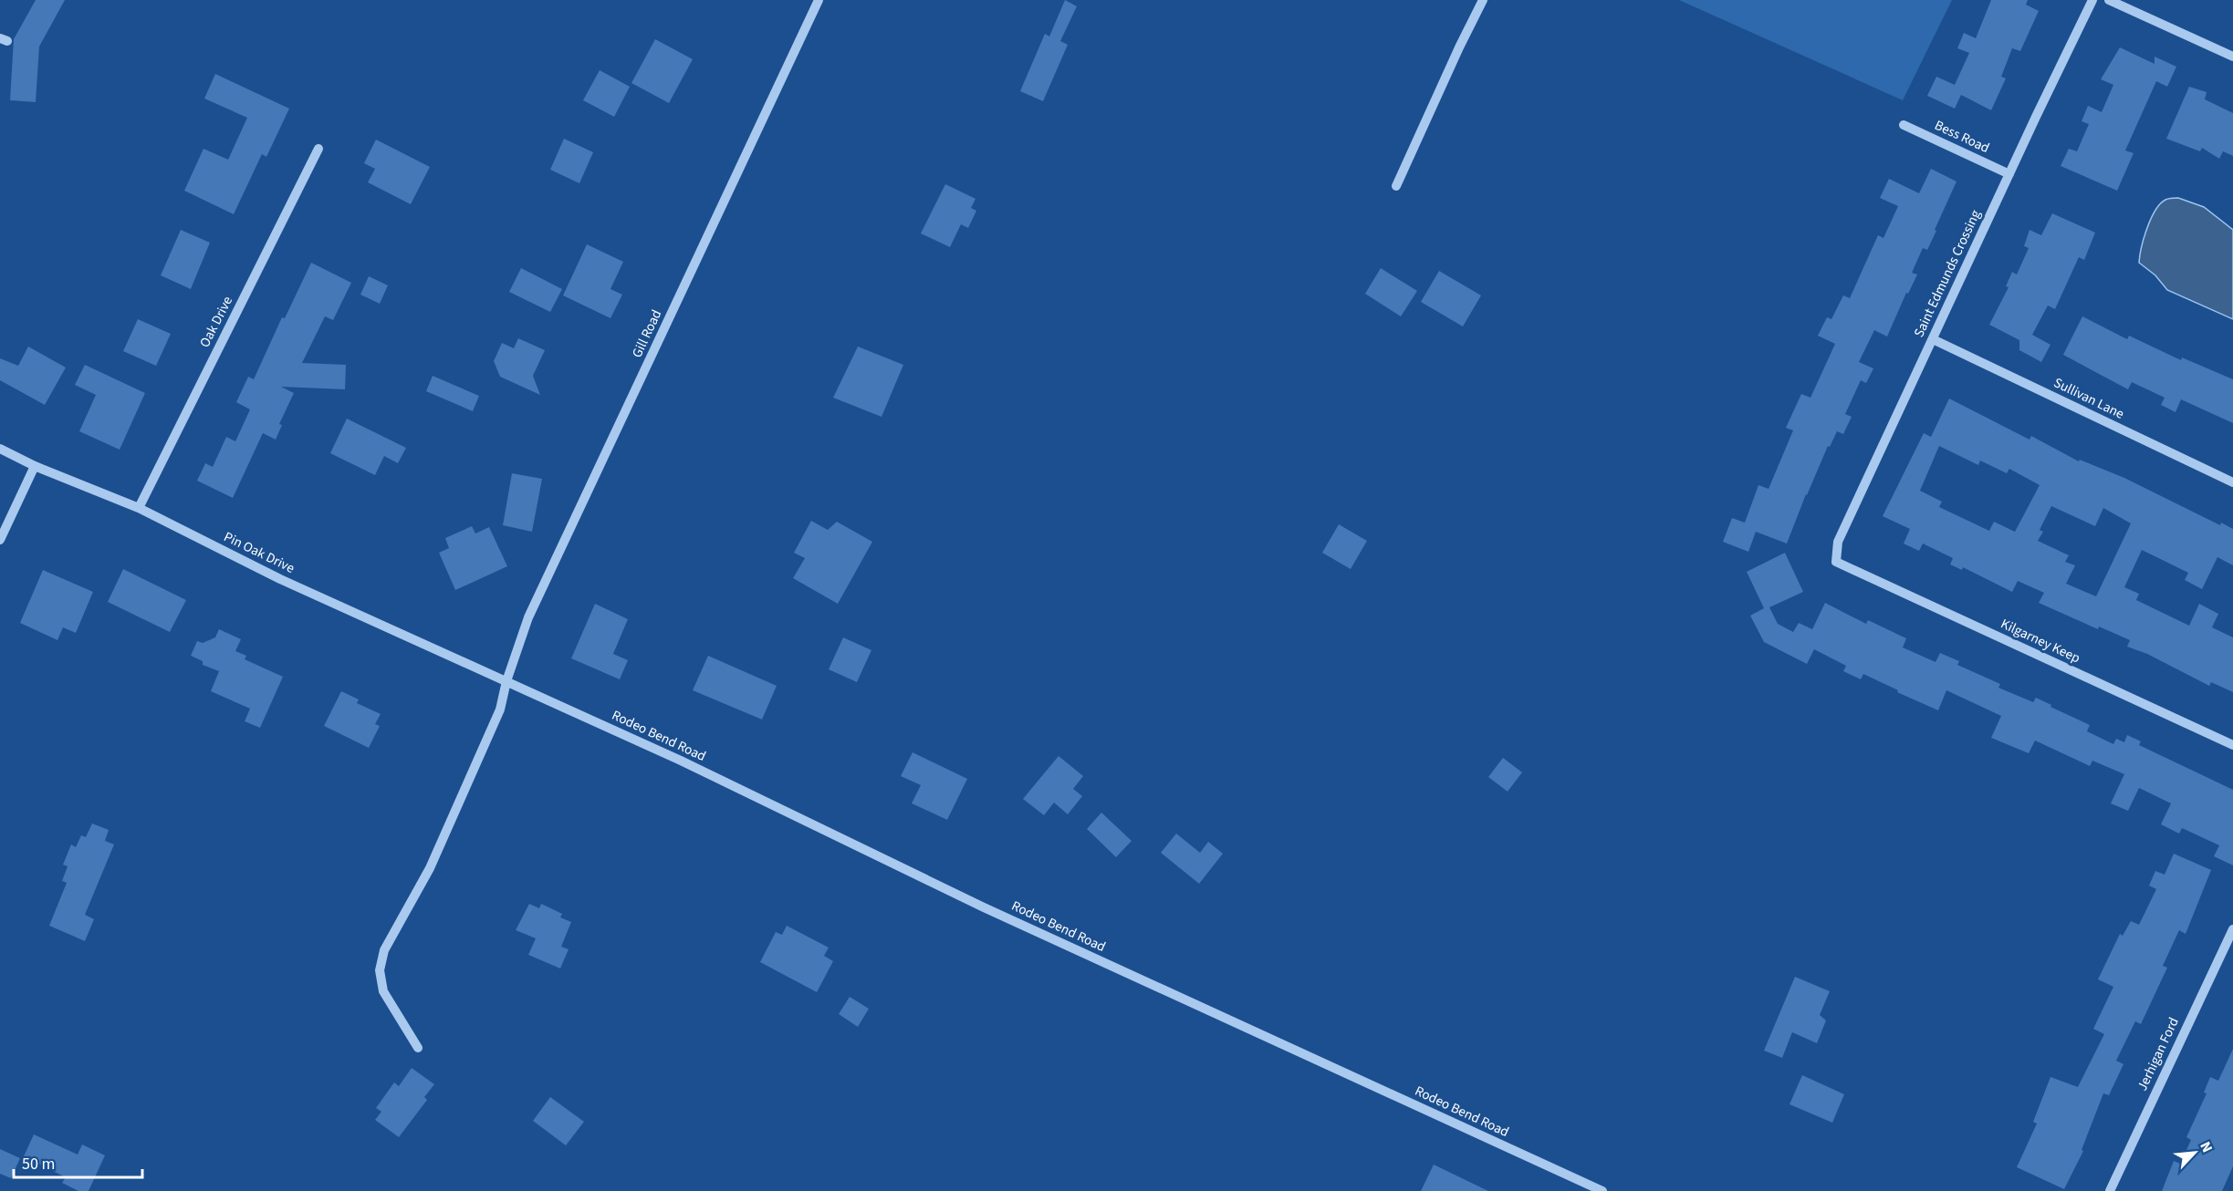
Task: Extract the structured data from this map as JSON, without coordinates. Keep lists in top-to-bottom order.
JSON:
{
  "streets": {
    "street": [
      "Bess Road",
      "Saint Edmunds Crossing",
      "Oak Drive",
      "Gill Road",
      "Sullivan Lane",
      "Pin Oak Drive",
      "Kilgarney Keep",
      "Rodeo Bend Road",
      "Jerhigan Ford"
    ]
  },
  "crossings": [
    ["Bess Road", "Saint Edmunds Crossing"],
    ["Saint Edmunds Crossing", "Sullivan Lane"],
    ["Saint Edmunds Crossing", "Kilgarney Keep"],
    ["Oak Drive", "Pin Oak Drive"],
    ["Gill Road", "Pin Oak Drive"],
    ["Gill Road", "Rodeo Bend Road"],
    ["Pin Oak Drive", "Rodeo Bend Road"]
  ],
  "scale_bar": "50 m",
  "north": "top right"
}
